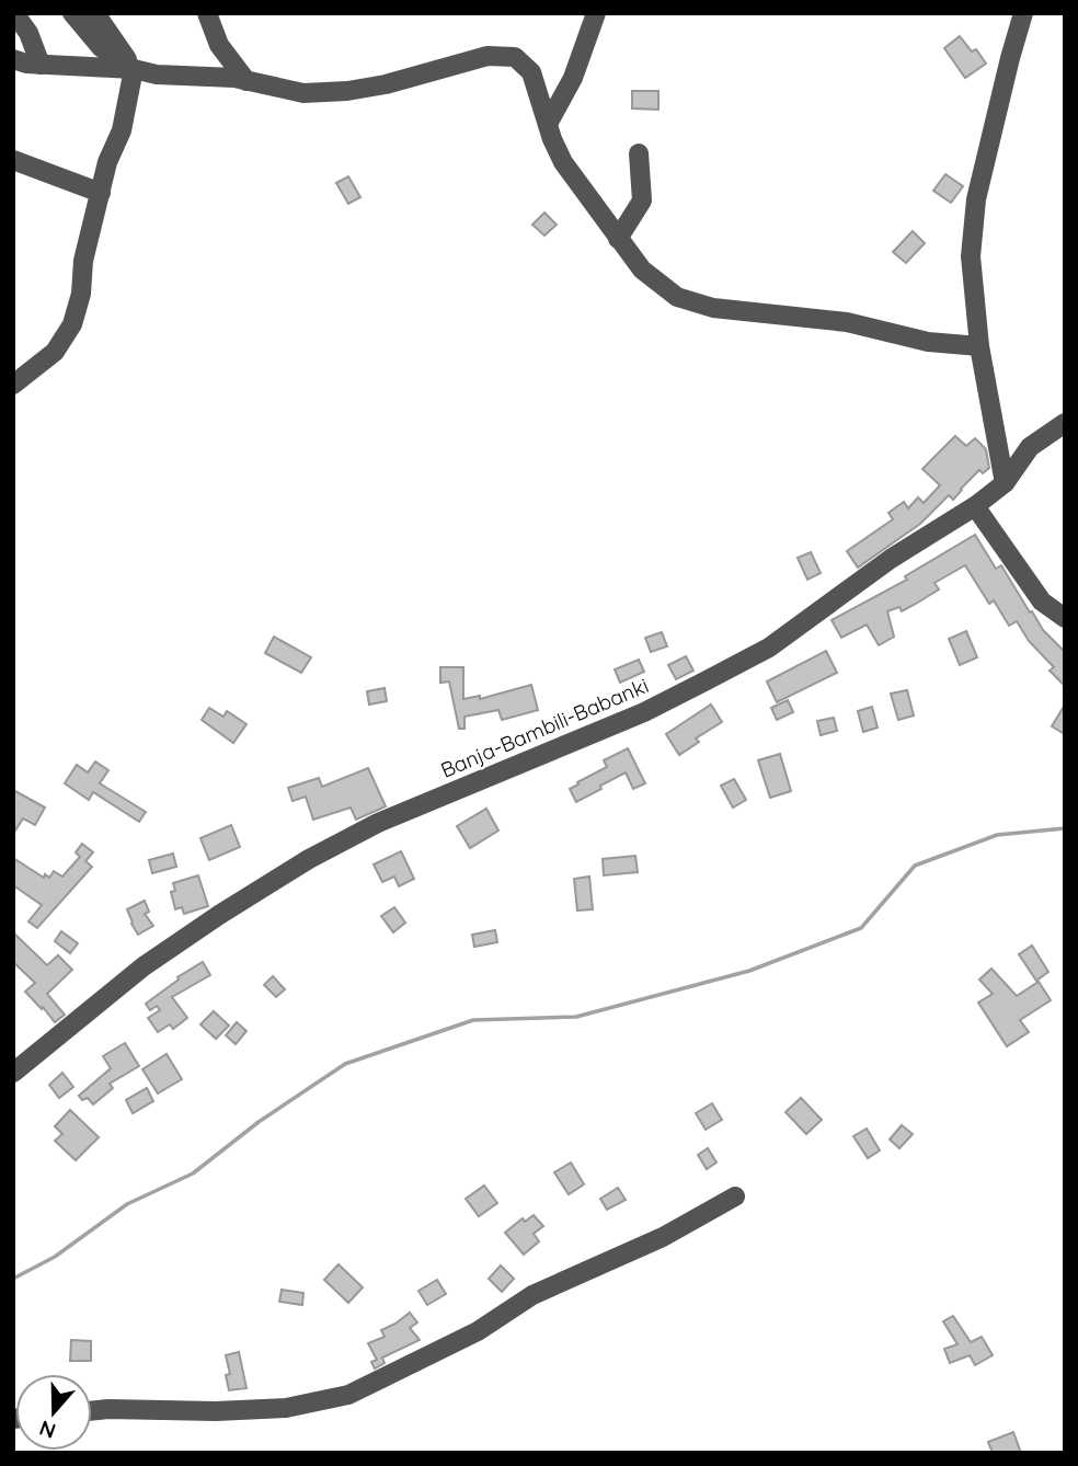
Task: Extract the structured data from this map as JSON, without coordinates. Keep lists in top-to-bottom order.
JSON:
{
  "streets": {
    "street": ["Banja-Bambili-Babanki"]
  },
  "north": "bottom"
}
